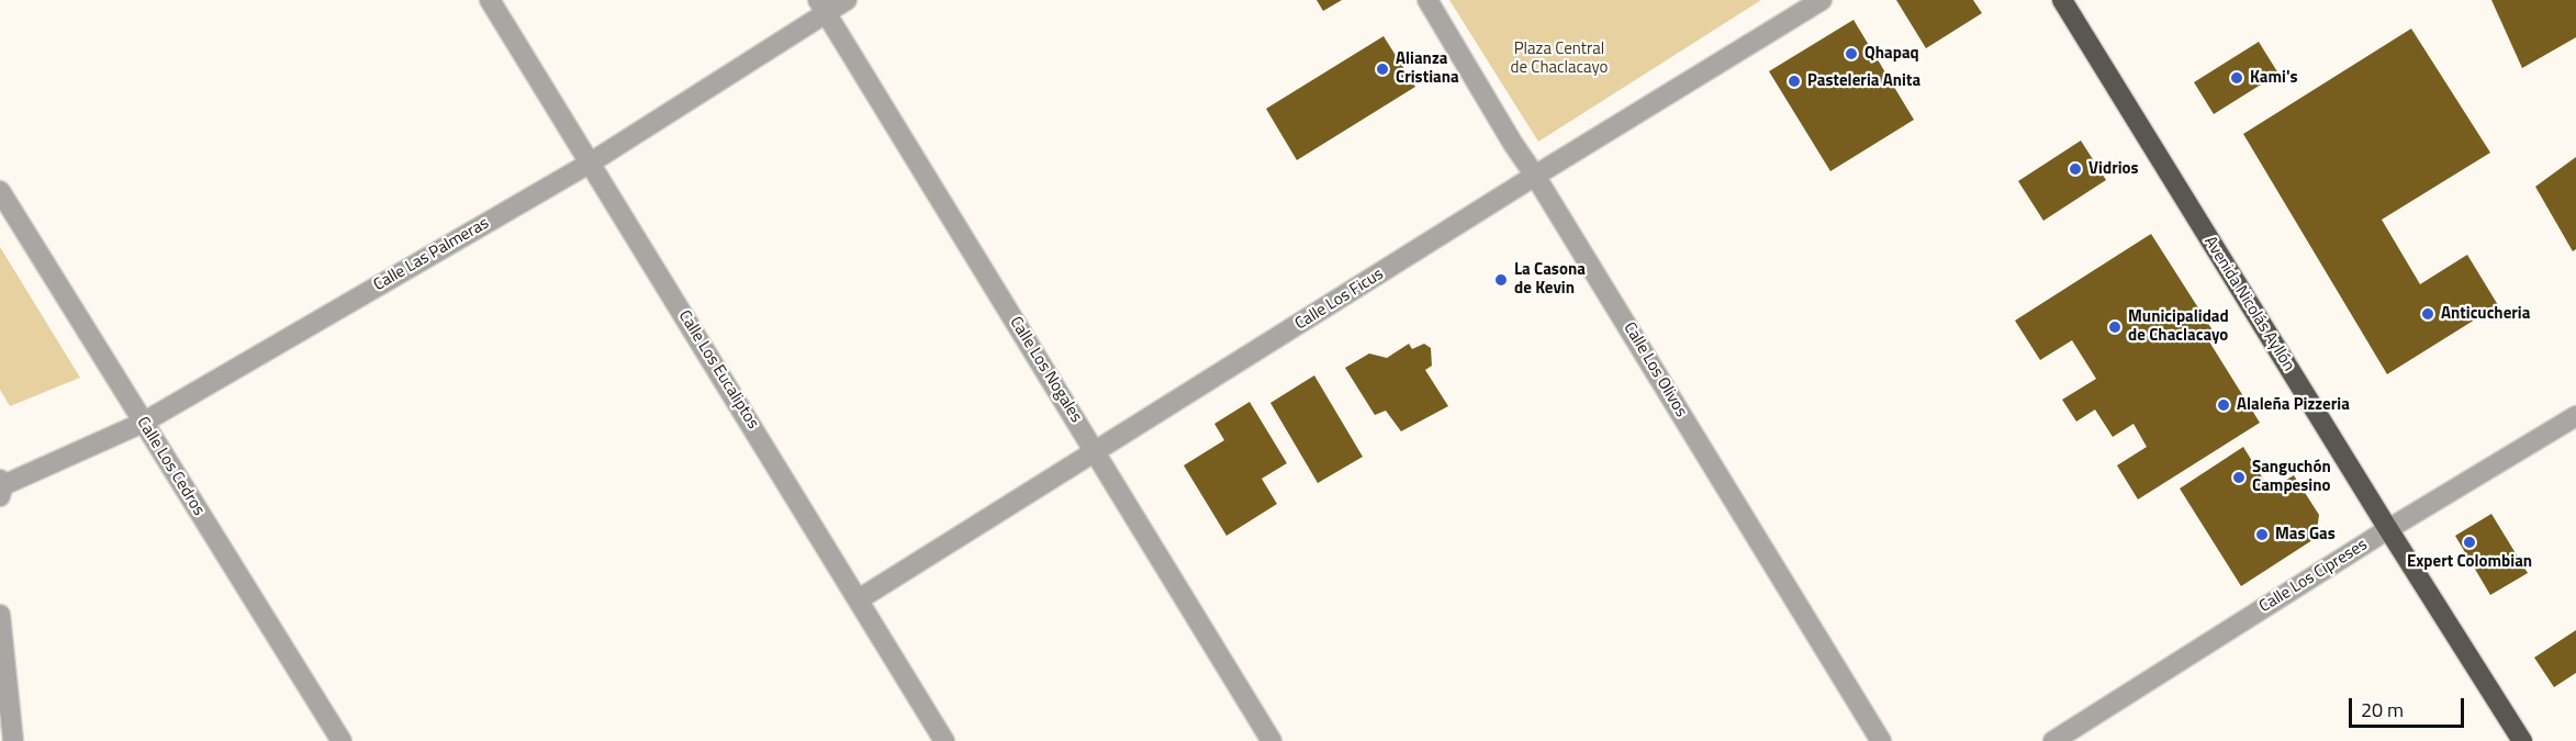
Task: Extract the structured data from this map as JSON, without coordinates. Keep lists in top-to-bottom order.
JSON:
{
  "streets": {
    "highway": ["Avenida Nicolás Ayllón"],
    "street": [
      "Calle Las Palmeras",
      "Calle Los Ficus",
      "Calle Los Eucaliptos",
      "Calle Los Nogales",
      "Calle Los Olivos",
      "Calle Los Cedros",
      "Calle Los Cipreses"
    ]
  },
  "crossings": [
    ["Calle Las Palmeras", "Calle Los Eucaliptos"],
    ["Calle Las Palmeras", "Calle Los Nogales"],
    ["Calle Las Palmeras", "Calle Los Cedros"],
    ["Calle Los Ficus", "Calle Los Eucaliptos"],
    ["Calle Los Ficus", "Calle Los Nogales"],
    ["Calle Los Ficus", "Calle Los Olivos"],
    ["Avenida Nicolás Ayllón", "Calle Los Cipreses"]
  ],
  "parks": ["Plaza Central de Chaclacayo"],
  "places": [
    "Qhapaq",
    "Alianza Cristiana",
    "Kami's",
    "Pasteleria Anita",
    "Vidrios",
    "La Casona de Kevin",
    "Anticucheria",
    "Municipalidad de Chaclacayo",
    "Alaleña Pizzeria",
    "Sanguchón Campesino",
    "Mas Gas",
    "Expert Colombian"
  ],
  "scale_bar": "20 m"
}
